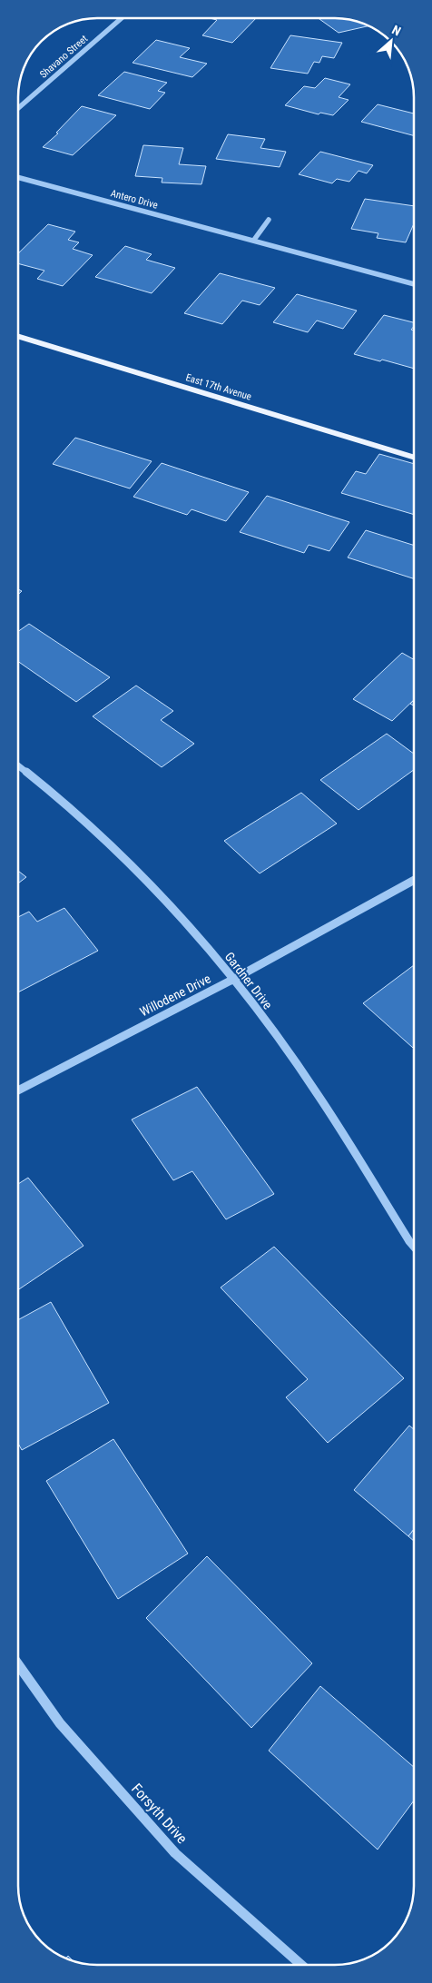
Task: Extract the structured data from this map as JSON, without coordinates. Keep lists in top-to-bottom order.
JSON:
{
  "streets": {
    "main road": ["East 17th Avenue"],
    "street": [
      "Shavano Street",
      "Antero Drive",
      "Gardner Drive",
      "Willodene Drive",
      "Forsyth Drive"
    ]
  },
  "crossings": [
    ["Gardner Drive", "Willodene Drive"]
  ],
  "north": "top right"
}
